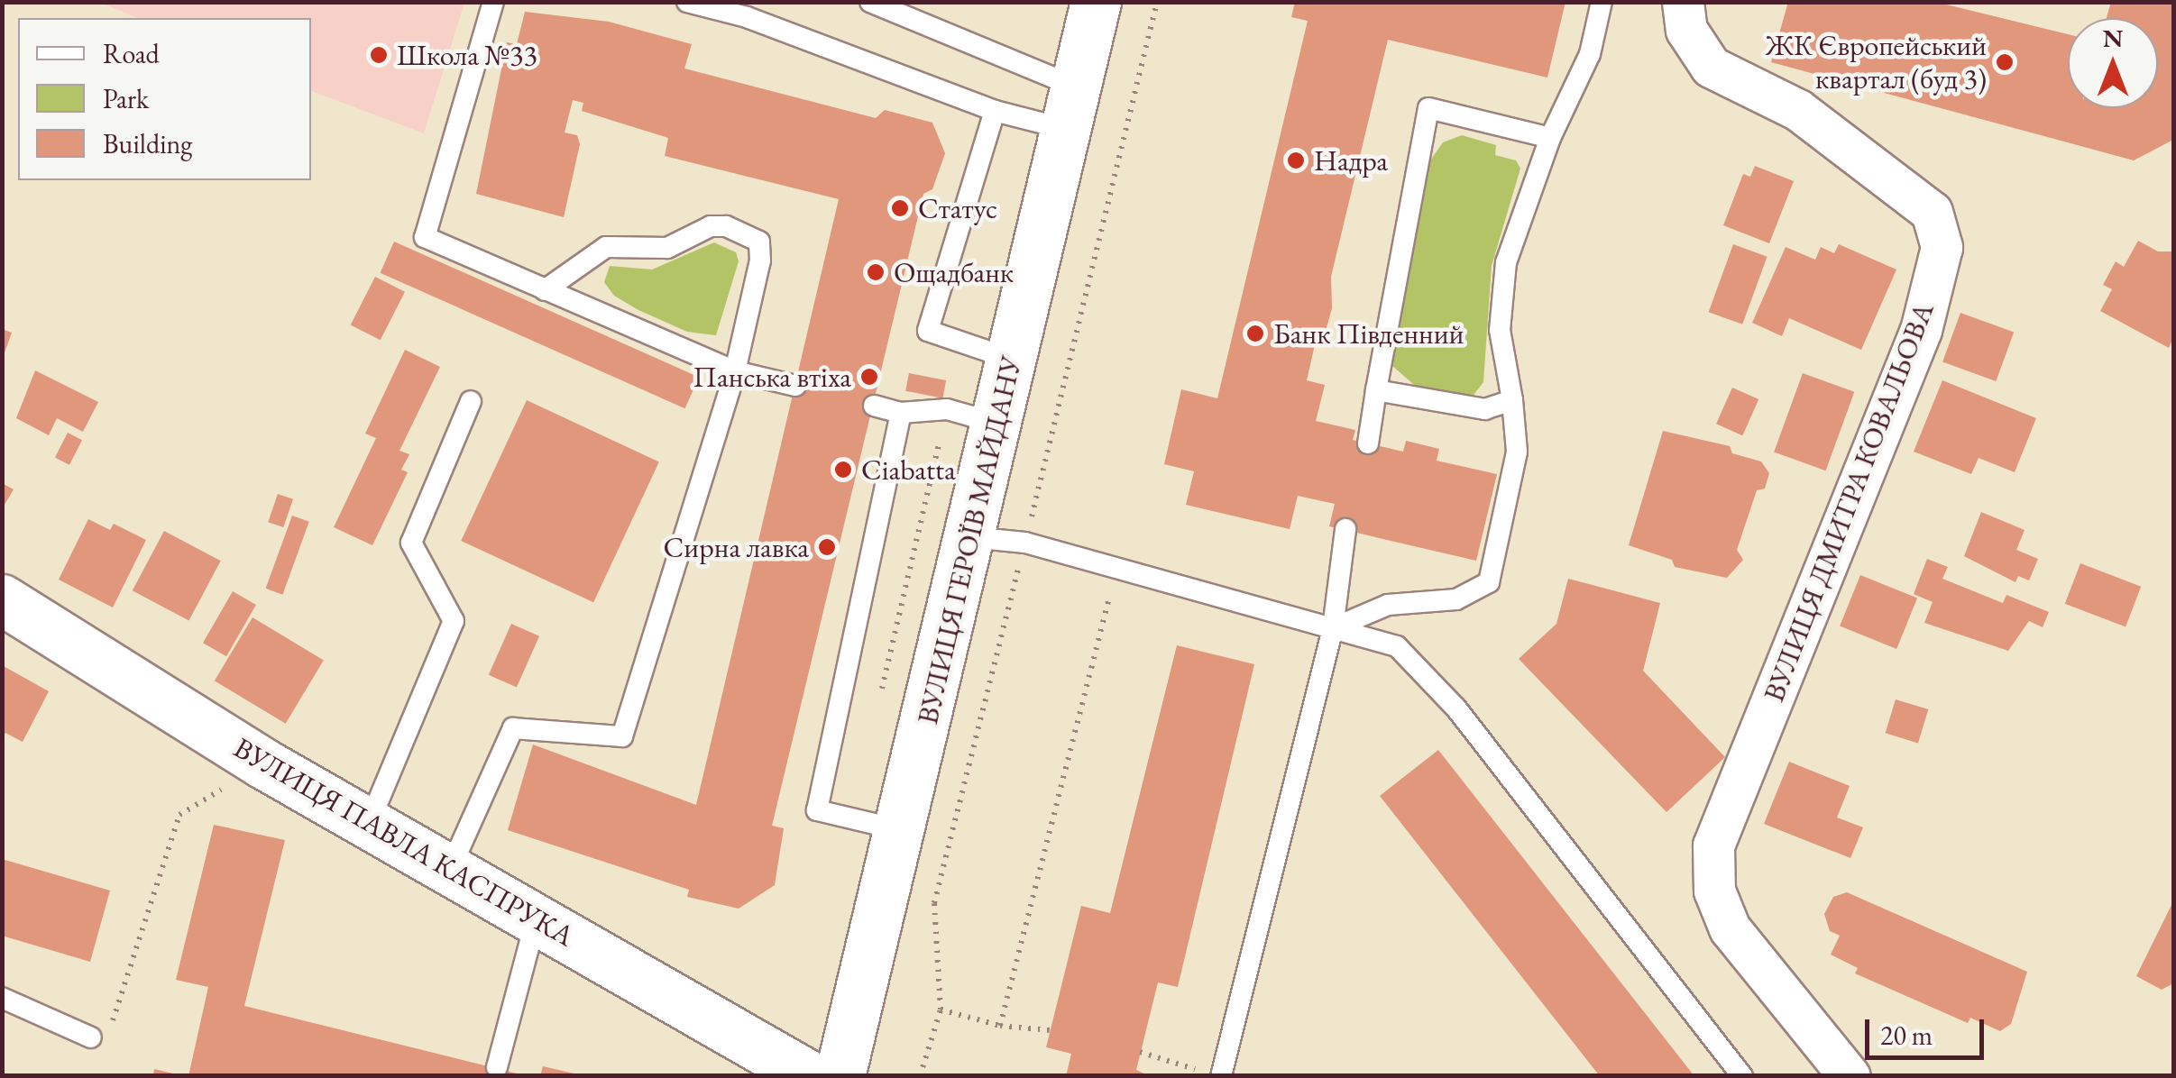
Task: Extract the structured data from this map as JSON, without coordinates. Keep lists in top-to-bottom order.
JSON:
{
  "streets": {
    "main road": ["ВУЛИЦЯ ГЕРОЇВ МАЙДАНУ", "ВУЛИЦЯ ПАВЛА КАСПРУКА"],
    "street": ["ВУЛИЦЯ ДМИТРА КОВАЛЬОВА"]
  },
  "places": [
    "Школа №33",
    "ЖК Європейський квартал (буд 3)",
    "Надра",
    "Статус",
    "Ощадбанк",
    "Банк Південний",
    "Панська втіха",
    "Ciabatta",
    "Сирна лавка"
  ],
  "legend": ["Road", "Park", "Building"],
  "scale_bar": "20 m",
  "north": "top"
}
